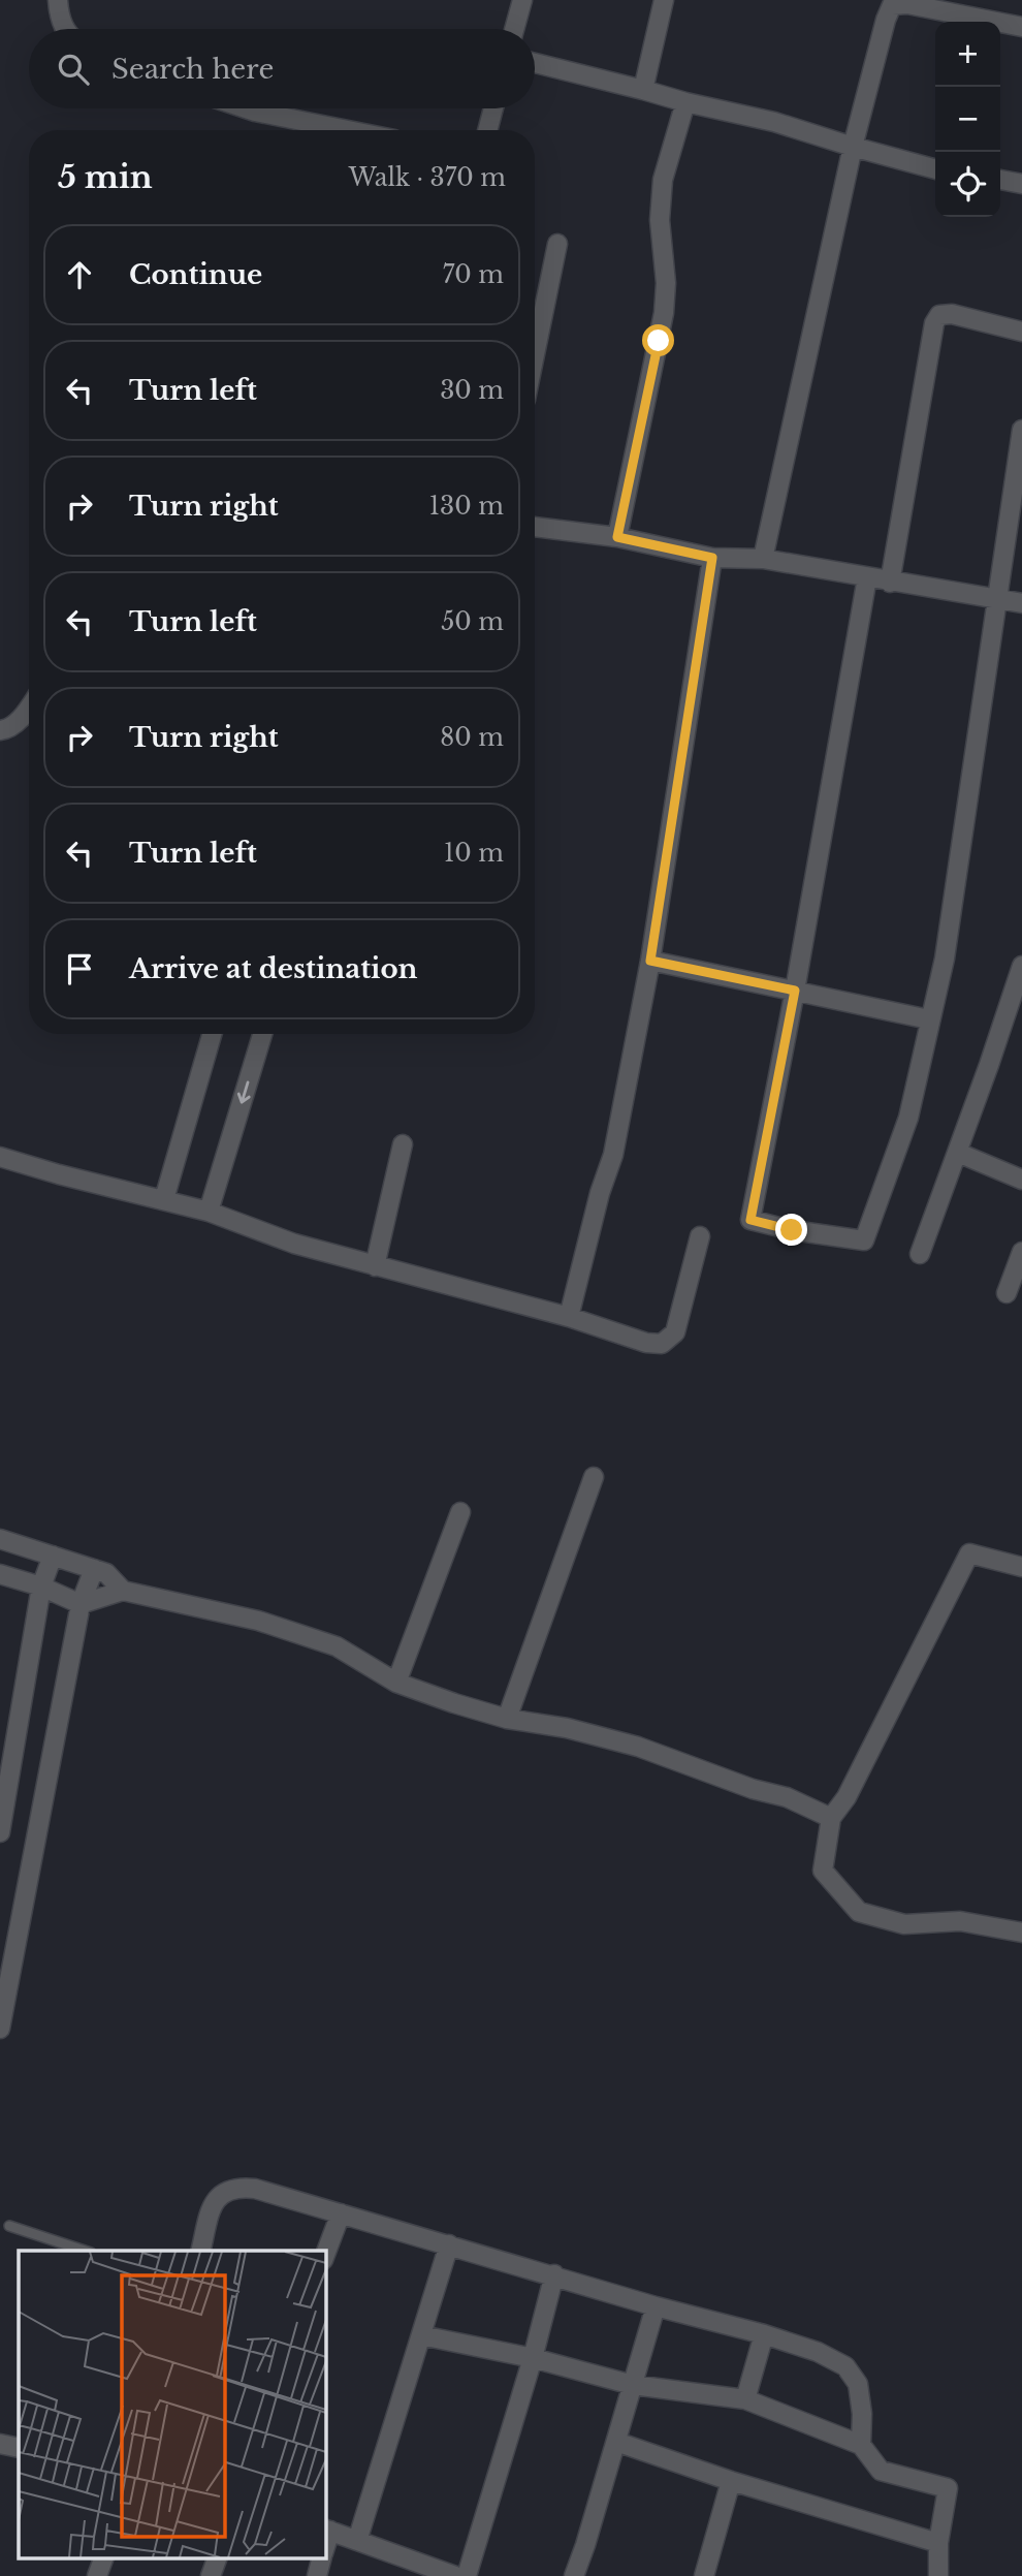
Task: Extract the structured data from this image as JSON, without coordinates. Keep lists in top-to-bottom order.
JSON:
{
  "page": {
    "map_buttons": ["+", "−"],
    "search": "Search here",
    "heading": ["5 min", "Walk · 370 m"],
    "list": [
      ["Continue", "70 m"],
      ["Turn left", "30 m"],
      ["Turn right", "130 m"],
      ["Turn left", "50 m"],
      ["Turn right", "80 m"],
      ["Turn left", "10 m"],
      "Arrive at destination"
    ]
  }
}
